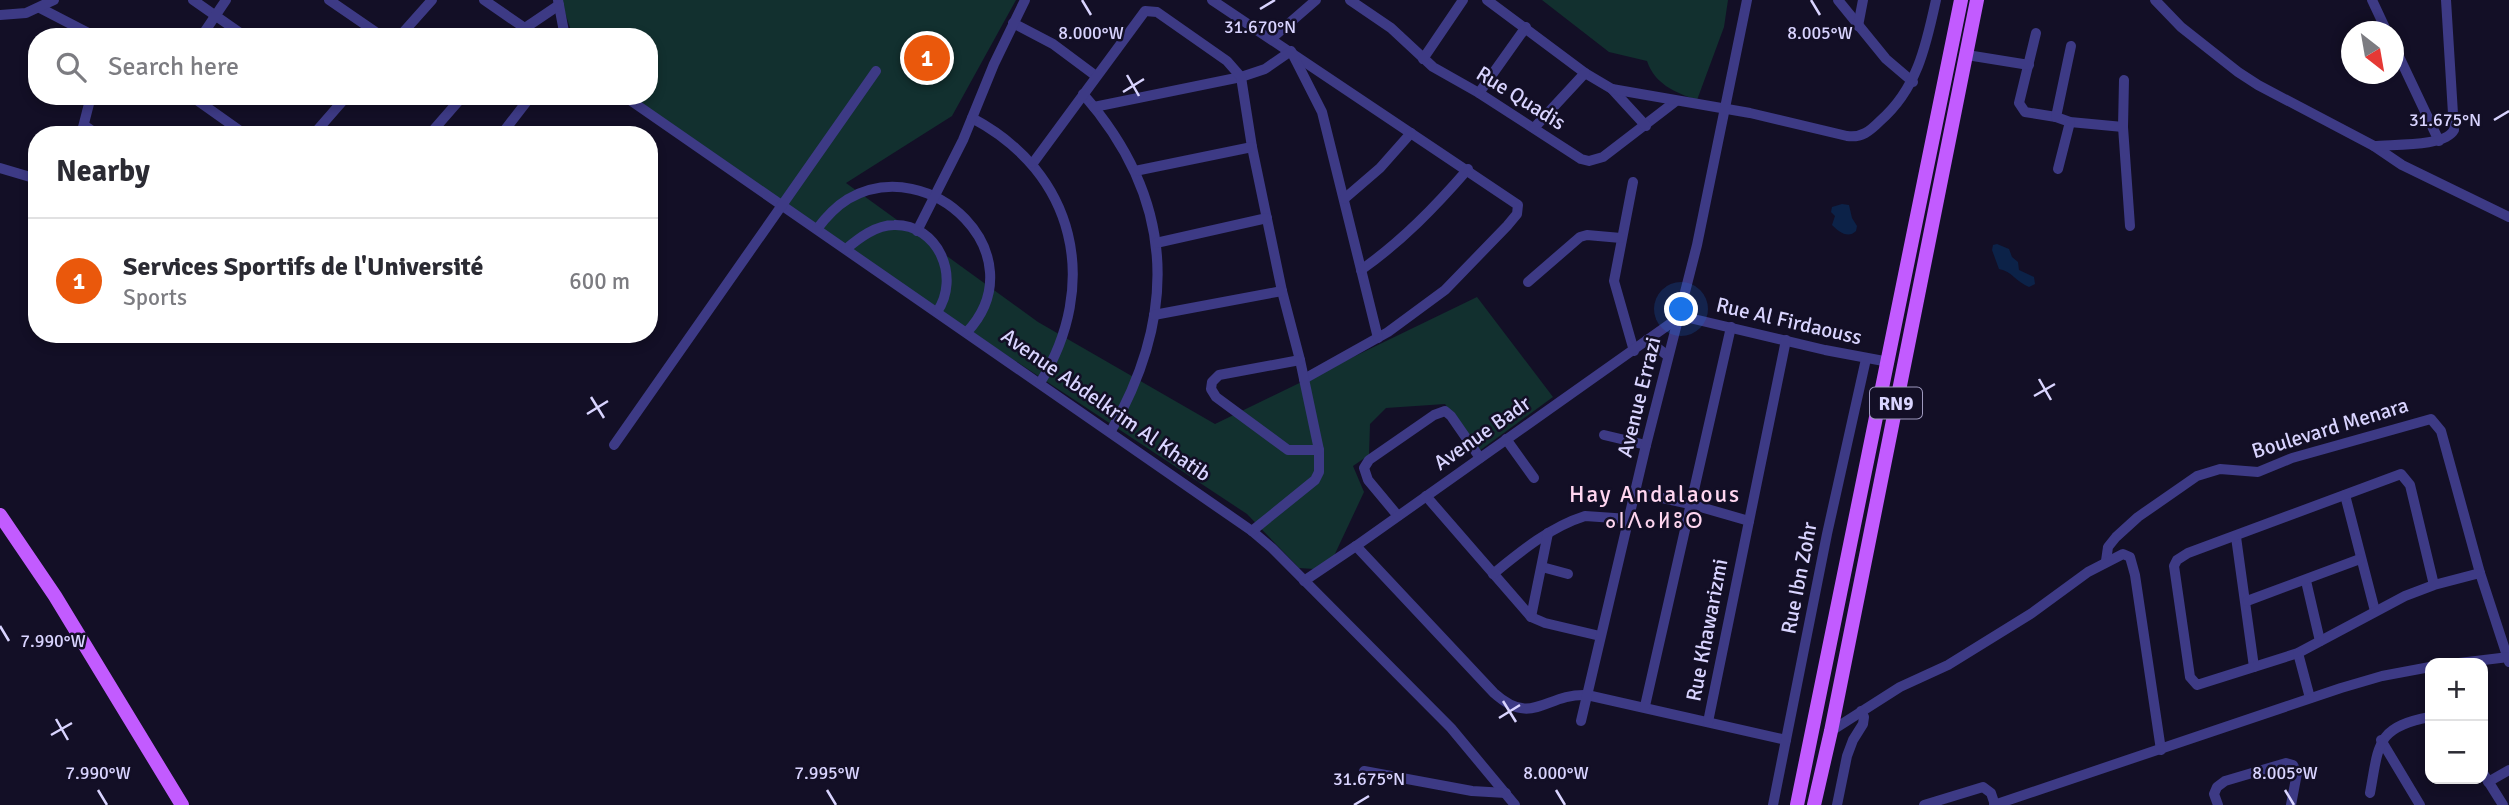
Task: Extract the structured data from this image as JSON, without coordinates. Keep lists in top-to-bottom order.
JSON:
{
  "streets": {
    "main road": ["RN9"],
    "street": [
      "Rue Quadis",
      "Rue Al Firdaouss",
      "Avenue Errazi",
      "Avenue Abdelkrim Al Khatib",
      "Boulevard Menara",
      "Avenue Badr",
      "Rue Ibn Zohr",
      "Rue Khawarizmi"
    ]
  },
  "crossings": [
    ["Rue Al Firdaouss", "Avenue Errazi"],
    ["Rue Al Firdaouss", "RN9"],
    ["Rue Al Firdaouss", "Avenue Badr"],
    ["Rue Al Firdaouss", "Rue Ibn Zohr"],
    ["Rue Al Firdaouss", "Rue Khawarizmi"],
    ["Avenue Errazi", "Avenue Badr"],
    ["Avenue Abdelkrim Al Khatib", "Avenue Badr"]
  ],
  "districts": ["Hay Andalaous ⴰⵏⴷⴰⵍⵓⵙ"],
  "north": "bottom right",
  "page": {
    "search": "Search here",
    "pins": "1",
    "heading": "Nearby",
    "list": [
      {
        "mark": "1",
        "name": "Services Sportifs de l'Université",
        "note": "Sports",
        "value": "600 m"
      }
    ],
    "map_buttons": ["+", "−"]
  },
  "coordinates": [
    "31.670°N",
    "8.000°W",
    "8.005°W",
    "31.675°N",
    "7.990°W",
    "7.995°W"
  ]
}
